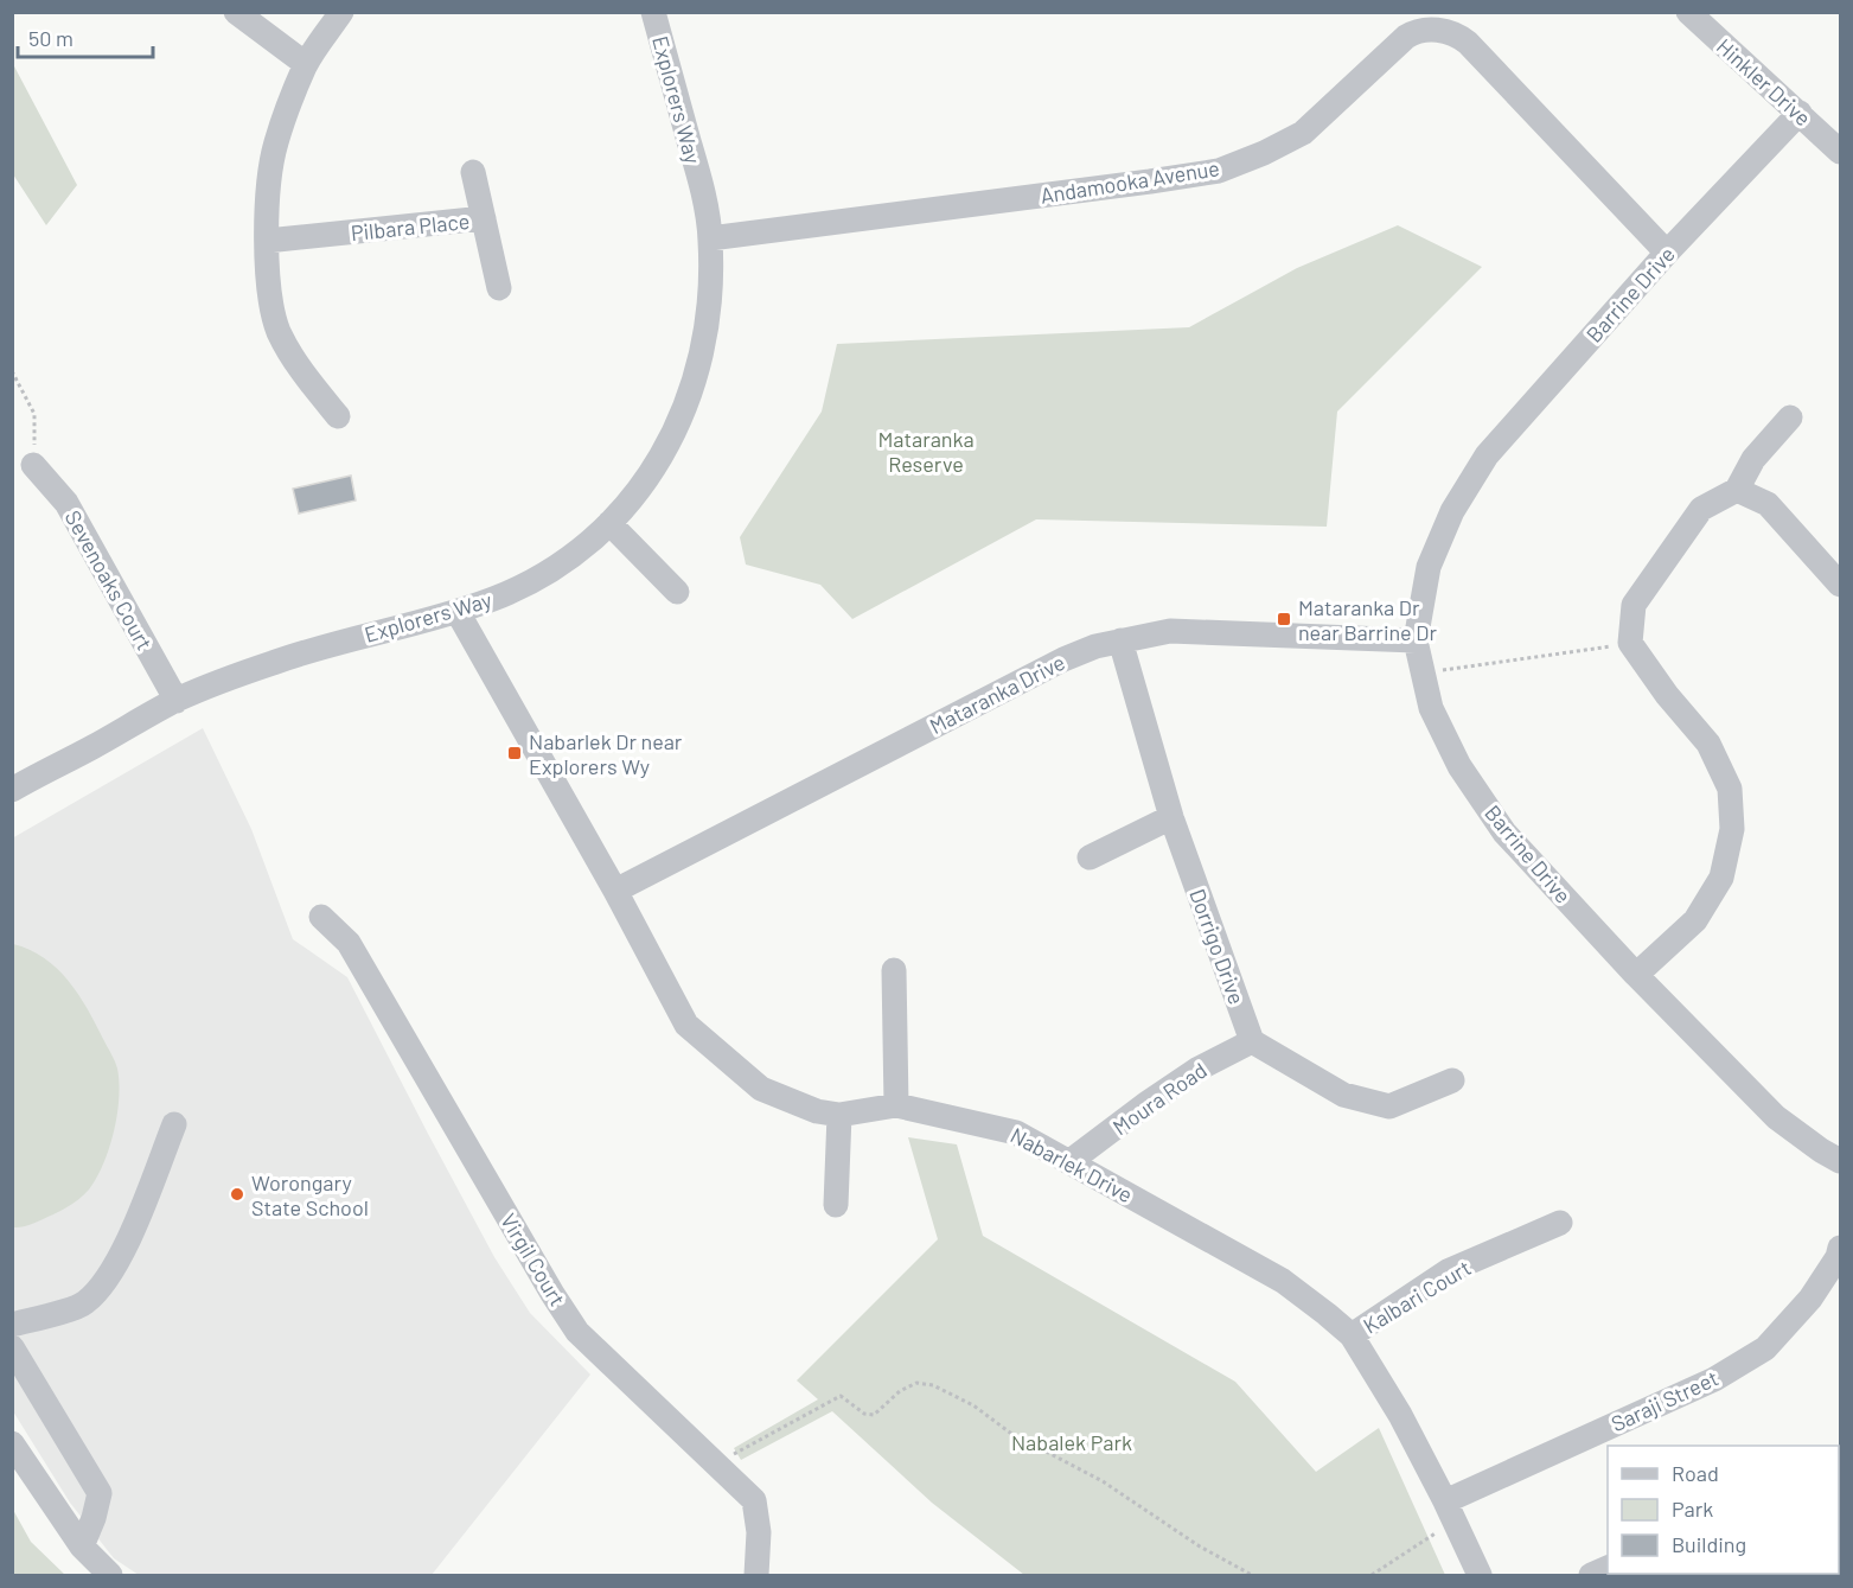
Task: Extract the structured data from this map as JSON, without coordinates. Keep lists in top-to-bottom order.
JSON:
{
  "streets": {
    "street": [
      "Hinkler Drive",
      "Explorers Way",
      "Andamooka Avenue",
      "Pilbara Place",
      "Barrine Drive",
      "Sevenoaks Court",
      "Mataranka Drive",
      "Dorrigo Drive",
      "Moura Road",
      "Nabarlek Drive",
      "Virgil Court",
      "Kalbari Court",
      "Saraji Street"
    ]
  },
  "crossings": [
    ["Hinkler Drive", "Barrine Drive"],
    ["Explorers Way", "Andamooka Avenue"],
    ["Explorers Way", "Sevenoaks Court"],
    ["Explorers Way", "Nabarlek Drive"],
    ["Andamooka Avenue", "Barrine Drive"],
    ["Barrine Drive", "Mataranka Drive"],
    ["Mataranka Drive", "Dorrigo Drive"],
    ["Mataranka Drive", "Nabarlek Drive"],
    ["Dorrigo Drive", "Moura Road"],
    ["Moura Road", "Nabarlek Drive"],
    ["Nabarlek Drive", "Kalbari Court"],
    ["Nabarlek Drive", "Saraji Street"]
  ],
  "parks": ["Mataranka Reserve", "Nabalek Park"],
  "places": {
    "transit": ["Mataranka Dr near Barrine Dr", "Nabarlek Dr near Explorers Wy"],
    "other": ["Worongary State School"]
  },
  "legend": ["Road", "Park", "Building"],
  "scale_bar": "50 m"
}
